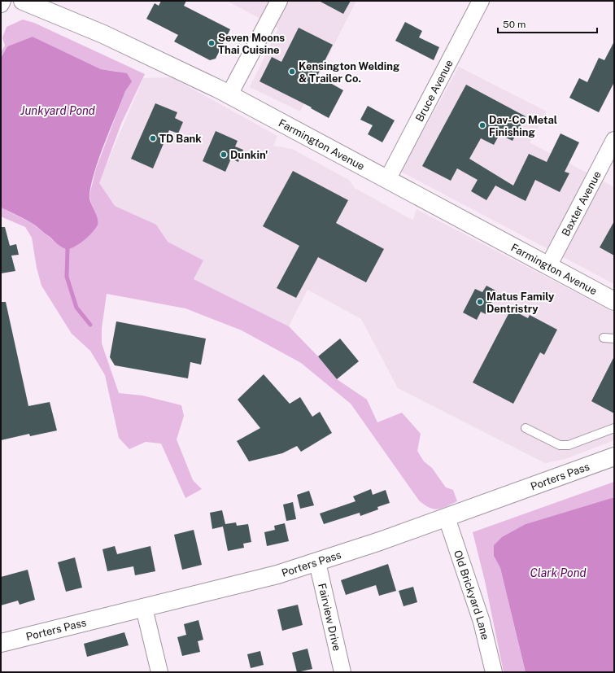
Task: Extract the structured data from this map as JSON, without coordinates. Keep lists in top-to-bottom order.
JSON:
{
  "streets": {
    "main road": ["Farmington Avenue", "Porters Pass"],
    "street": [
      "Bruce Avenue",
      "Baxter Avenue",
      "Old Brickyard Lane",
      "Fairview Drive"
    ]
  },
  "crossings": [
    ["Bruce Avenue", "Farmington Avenue"],
    ["Farmington Avenue", "Baxter Avenue"],
    ["Porters Pass", "Old Brickyard Lane"],
    ["Porters Pass", "Fairview Drive"]
  ],
  "water": ["Junkyard Pond", "Clark Pond"],
  "places": [
    "Seven Moons Thai Cuisine",
    "Kensington Welding & Trailer Co.",
    "Dav-Co Metal Finishing",
    "TD Bank",
    "Dunkin'",
    "Matus Family Dentristry"
  ],
  "scale_bar": "50 m"
}
